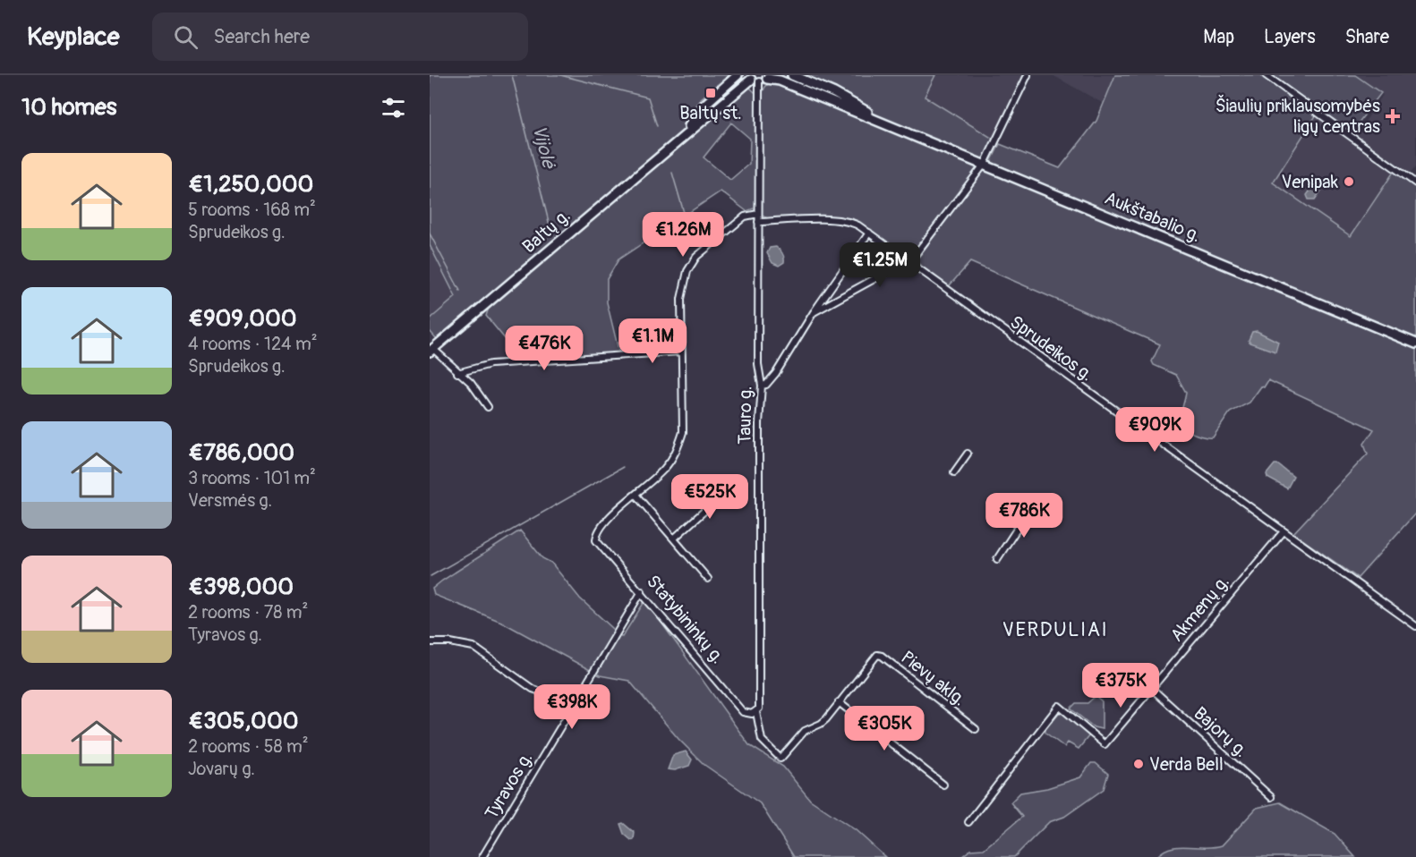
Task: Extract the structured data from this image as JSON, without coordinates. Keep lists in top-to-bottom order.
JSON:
{
  "streets": {
    "main road": ["Aukštabalio g.", "Baltų g."],
    "street": [
      "Sprudeikos g.",
      "Tauro g.",
      "Akmenų g.",
      "Statybininkų g.",
      "Pievų aklg.",
      "Bajorų g.",
      "Tyravos g."
    ]
  },
  "crossings": [
    ["Aukštabalio g.", "Baltų g."],
    ["Aukštabalio g.", "Tauro g."],
    ["Baltų g.", "Tauro g."],
    ["Sprudeikos g.", "Tauro g."],
    ["Sprudeikos g.", "Akmenų g."],
    ["Tauro g.", "Statybininkų g."],
    ["Tauro g.", "Pievų aklg."],
    ["Akmenų g.", "Bajorų g."],
    ["Statybininkų g.", "Pievų aklg."],
    ["Statybininkų g.", "Tyravos g."]
  ],
  "districts": ["VERDULIAI"],
  "water": ["Vijolė"],
  "places": {
    "transit": ["Baltų st."],
    "health": ["Šiaulių priklausomybės ligų centras"],
    "other": ["Venipak", "Verda Bell"]
  },
  "page": {
    "header": "Keyplace",
    "search": "Search here",
    "nav": ["Map", "Layers", "Share"],
    "heading": "10 homes",
    "list": [
      {
        "name": "€1,250,000",
        "note": "5 rooms · 168 m² · Sprudeikos g."
      },
      {
        "name": "€909,000",
        "note": "4 rooms · 124 m² · Sprudeikos g."
      },
      {
        "name": "€786,000",
        "note": "3 rooms · 101 m² · Versmės g."
      },
      {
        "name": "€398,000",
        "note": "2 rooms · 78 m² · Tyravos g."
      },
      {
        "name": "€305,000",
        "note": "2 rooms · 58 m² · Jovarų g."
      }
    ],
    "price": [
      "€1.26M",
      "€1.25M",
      "€1.1M",
      "€476K",
      "€909K",
      "€525K",
      "€786K",
      "€375K",
      "€398K",
      "€305K"
    ]
  }
}
